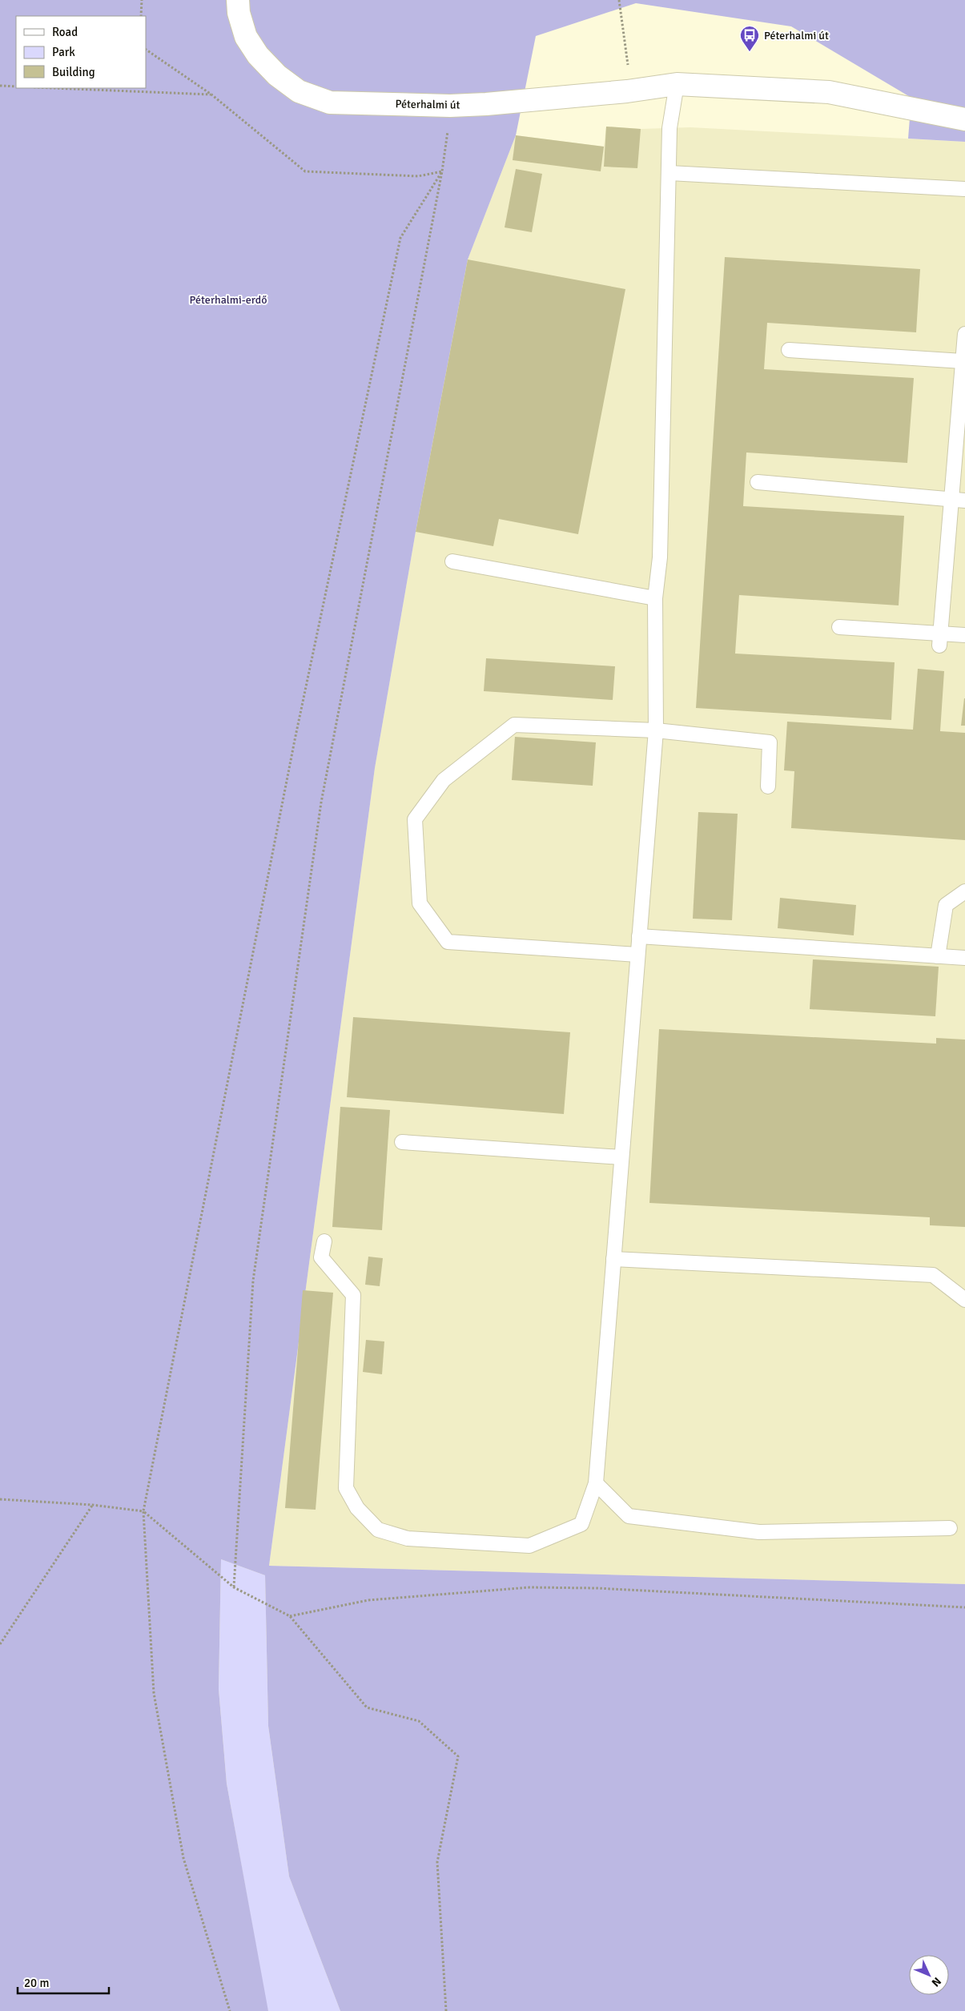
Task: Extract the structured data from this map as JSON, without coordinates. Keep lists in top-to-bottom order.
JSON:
{
  "streets": {
    "street": ["Péterhalmi út"]
  },
  "parks": ["Péterhalmi-erdő"],
  "places": {
    "bus stop": ["Péterhalmi út"]
  },
  "legend": ["Road", "Park", "Building"],
  "scale_bar": "20 m",
  "north": "bottom right"
}
